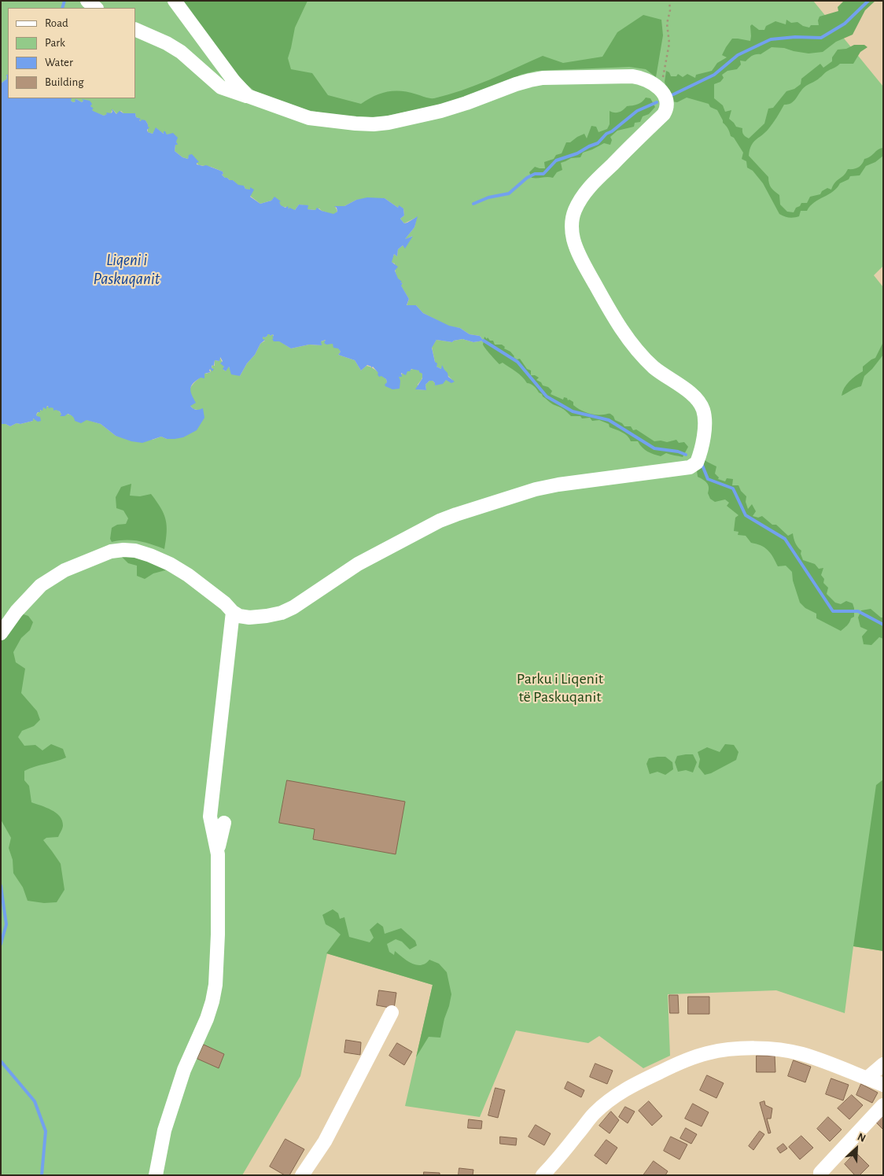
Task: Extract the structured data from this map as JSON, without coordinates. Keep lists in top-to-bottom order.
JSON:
{
  "water": ["Liqeni i Paskuqanit"],
  "parks": ["Parku i Liqenit të Paskuqanit"],
  "legend": [
    "Road",
    "Park",
    "Water",
    "Building"
  ],
  "north": "top right"
}
